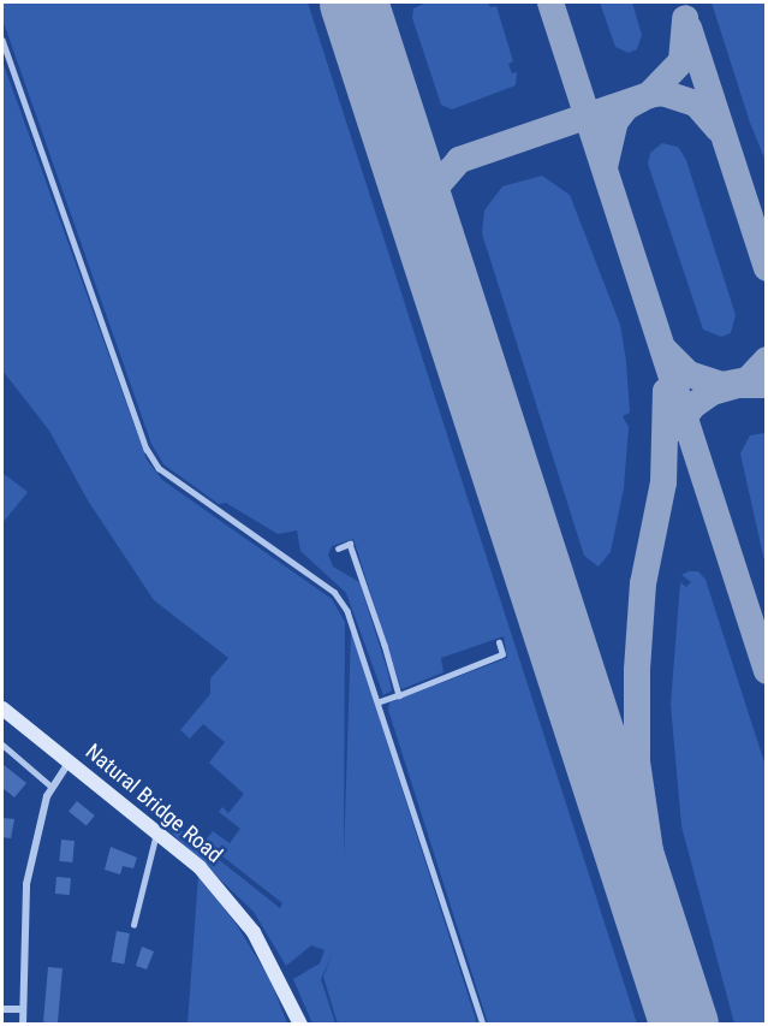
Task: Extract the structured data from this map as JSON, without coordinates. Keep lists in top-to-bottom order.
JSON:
{
  "streets": {
    "main road": ["Natural Bridge Road"]
  }
}
